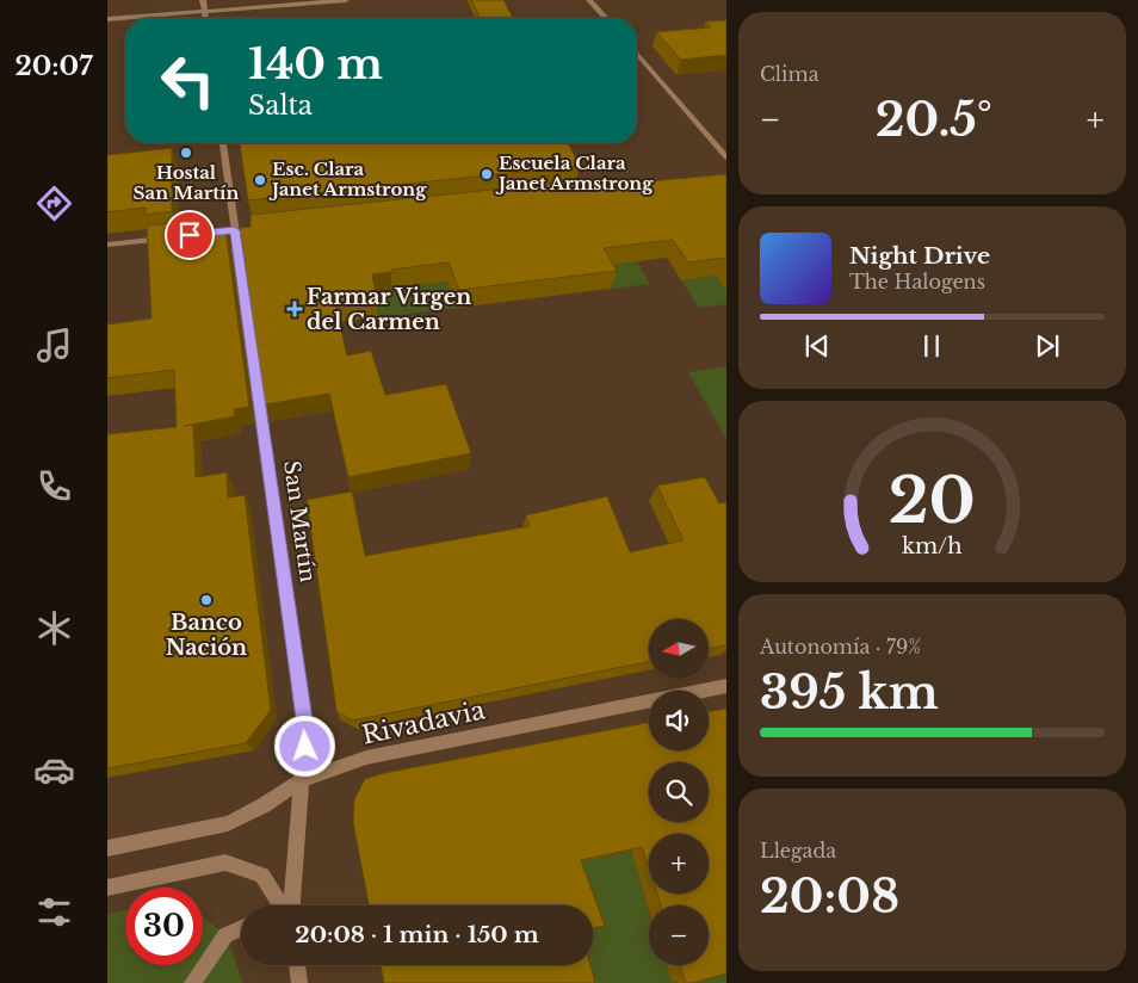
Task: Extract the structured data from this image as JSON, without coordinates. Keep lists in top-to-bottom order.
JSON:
{
  "streets": {
    "street": ["San Martín", "Rivadavia"]
  },
  "crossings": [
    ["San Martín", "Rivadavia"]
  ],
  "places": {
    "other": [
      "Hostal San Martín",
      "Escuela Clara Janet Armstrong",
      "Esc. Clara Janet Armstrong",
      "Banco Nación"
    ],
    "health": ["Farmar Virgen del Carmen"]
  },
  "north": "left",
  "page": {
    "tabs": "20:07",
    "tile": [
      "Clima",
      ["Autonomía · 79%", "395 km"],
      ["Llegada", "20:08"]
    ],
    "turn": ["140 m", "Salta"],
    "heat": ["−", "20.5°", "+"],
    "song": ["Night Drive", "The Halogens"],
    "map_buttons": ["+", "−"],
    "limit": "30",
    "trip": "20:08 · 1 min · 150 m",
    "gauge": ["20", "km/h"]
  }
}
